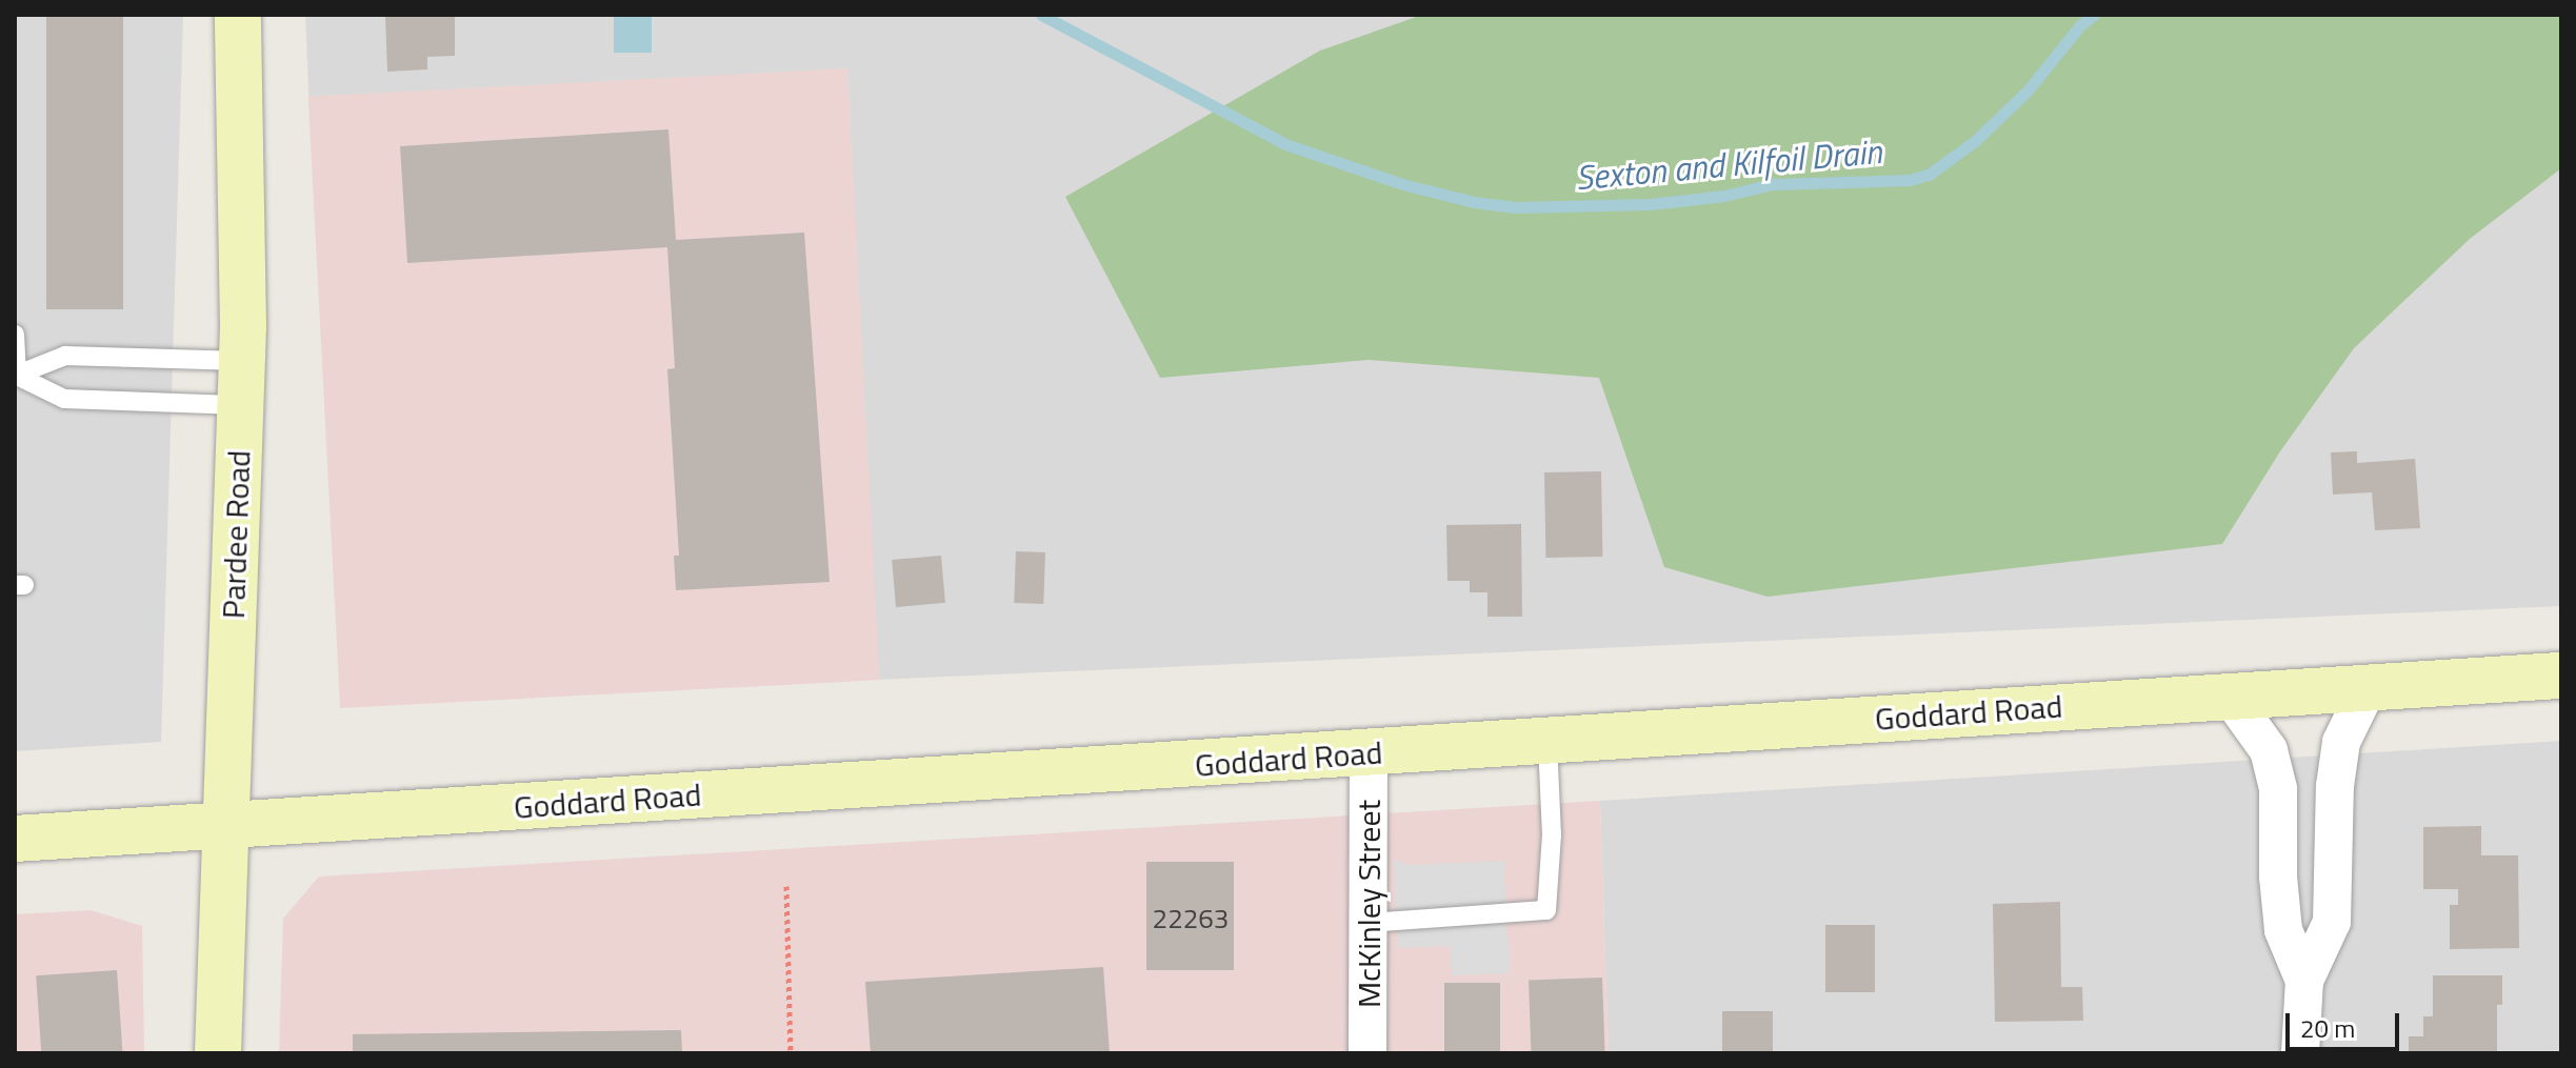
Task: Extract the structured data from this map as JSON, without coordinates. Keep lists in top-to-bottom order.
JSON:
{
  "streets": {
    "main road": ["Pardee Road", "Goddard Road"],
    "street": ["McKinley Street"]
  },
  "crossings": [
    ["Pardee Road", "Goddard Road"],
    ["Goddard Road", "McKinley Street"]
  ],
  "water": ["Sexton and Kilfoil Drain"],
  "house_numbers": ["22263"],
  "scale_bar": "20 m"
}
